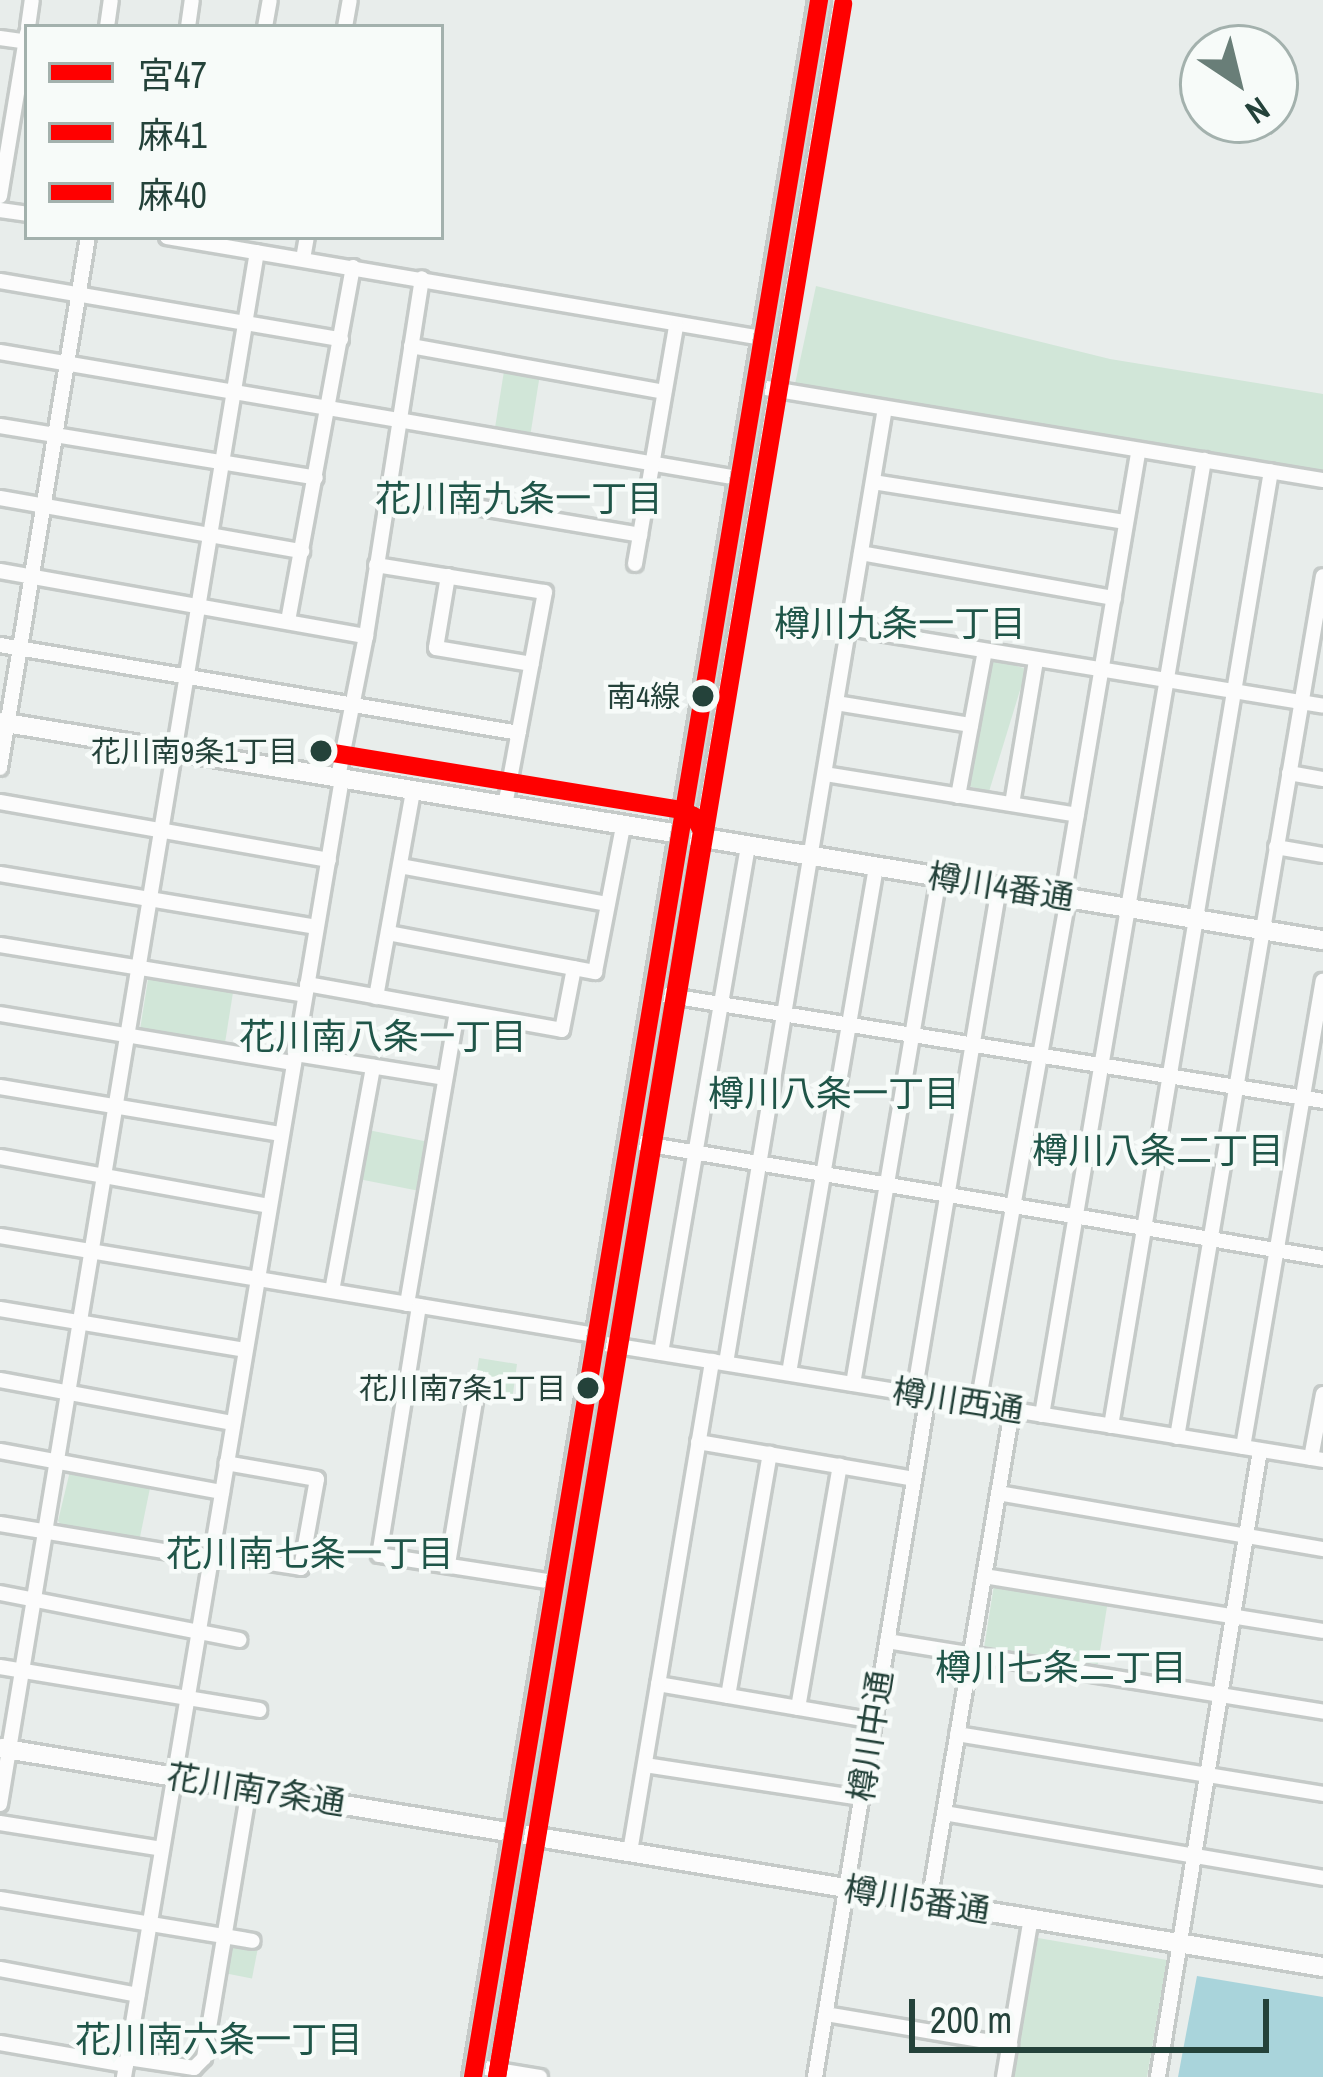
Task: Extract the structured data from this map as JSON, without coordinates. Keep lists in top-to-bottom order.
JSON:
{
  "streets": {
    "street": [
      "樽川4番通",
      "樽川西通",
      "樽川中通",
      "花川南7条通",
      "樽川5番通"
    ]
  },
  "crossings": [
    ["樽川4番通", "樽川中通"],
    ["樽川西通", "樽川中通"],
    ["樽川中通", "樽川5番通"],
    ["花川南7条通", "樽川5番通"]
  ],
  "districts": [
    "花川南九条一丁目",
    "樽川九条一丁目",
    "花川南八条一丁目",
    "樽川八条一丁目",
    "樽川八条二丁目",
    "花川南七条一丁目",
    "樽川七条二丁目",
    "花川南六条一丁目"
  ],
  "places": ["南4線", "花川南9条1丁目", "花川南7条1丁目"],
  "lines": ["transit line 宮47", "transit line 麻41", "transit line 麻40"],
  "legend": ["宮47", "麻41", "麻40"],
  "scale_bar": "200 m",
  "north": "bottom right"
}
